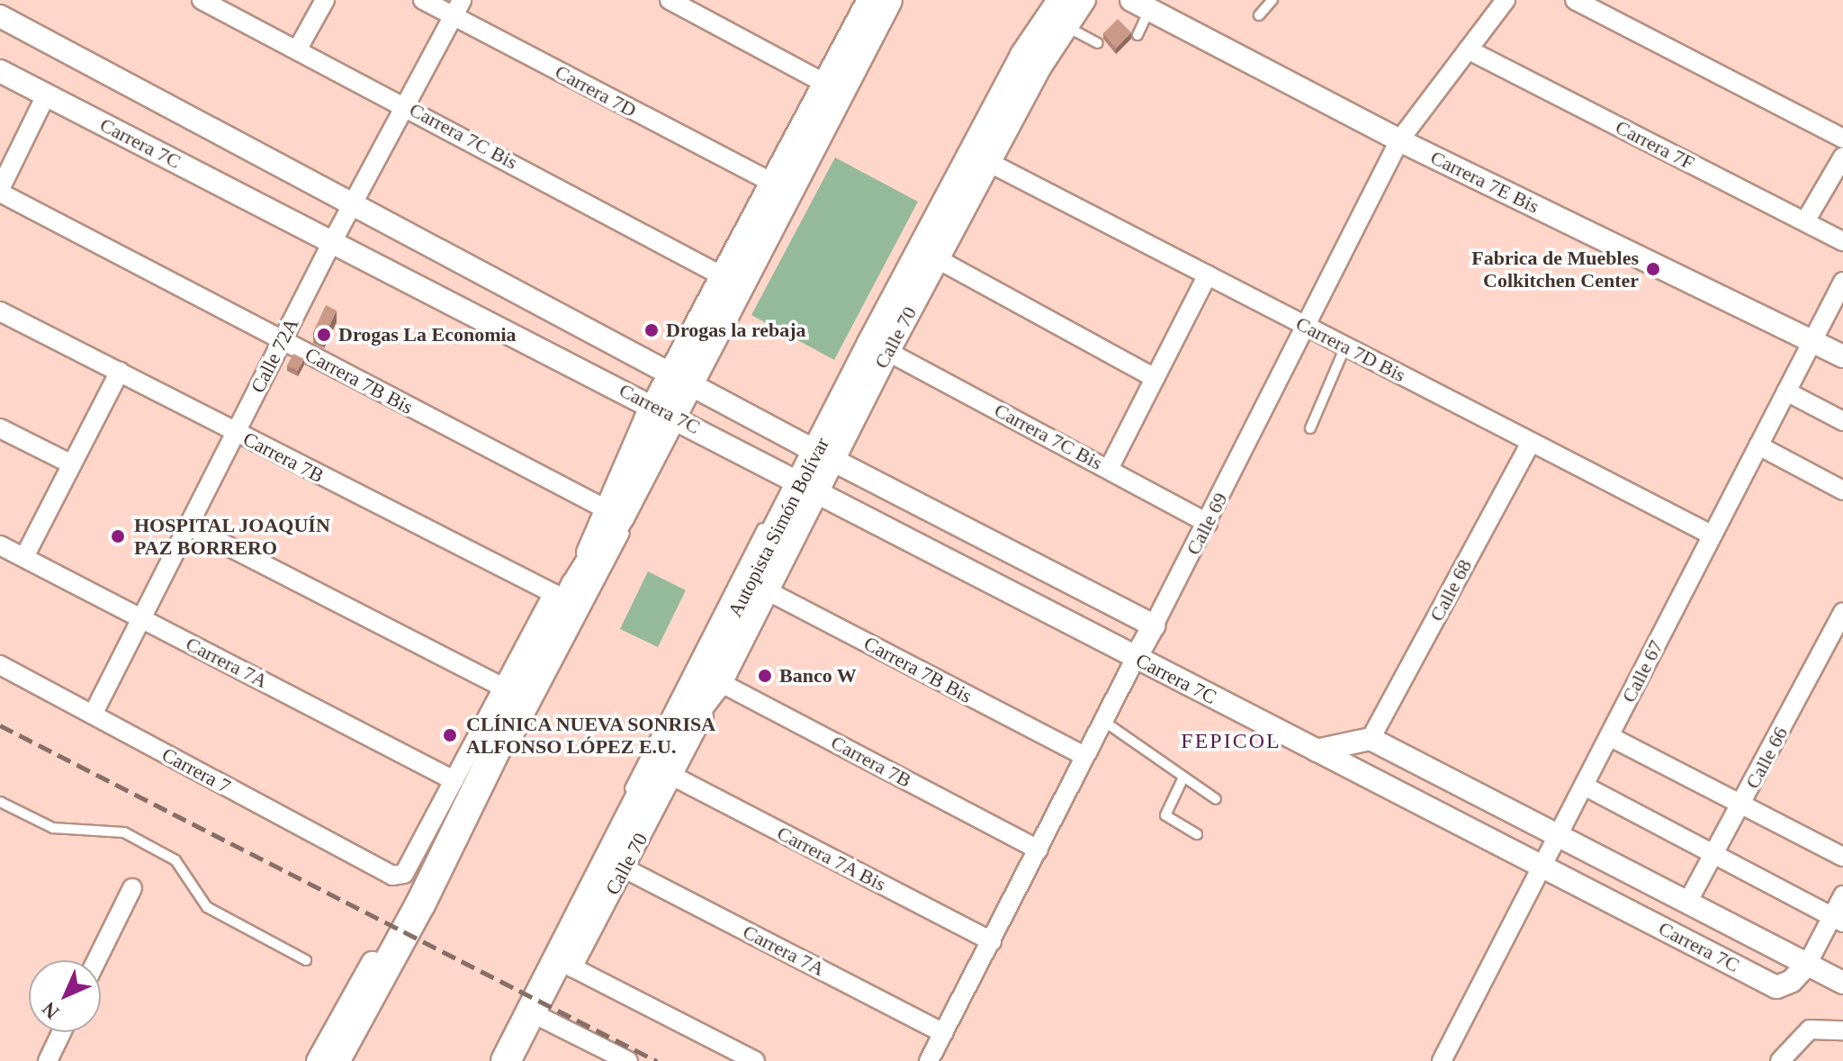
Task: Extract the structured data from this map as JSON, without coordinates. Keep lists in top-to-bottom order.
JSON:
{
  "streets": {
    "highway": ["Autopista Simón Bolívar"],
    "street": [
      "Carrera 7D",
      "Carrera 7C Bis",
      "Carrera 7C",
      "Carrera 7F",
      "Carrera 7E Bis",
      "Calle 70",
      "Carrera 7D Bis",
      "Calle 72A",
      "Carrera 7B Bis",
      "Carrera 7B",
      "Calle 69",
      "Calle 68",
      "Carrera 7A",
      "Calle 67",
      "Calle 66",
      "Carrera 7",
      "Carrera 7A Bis"
    ]
  },
  "crossings": [
    ["Carrera 7D", "Calle 72A"],
    ["Carrera 7C Bis", "Calle 70"],
    ["Carrera 7C Bis", "Calle 72A"],
    ["Carrera 7C Bis", "Calle 69"],
    ["Carrera 7C", "Calle 70"],
    ["Carrera 7C", "Calle 72A"],
    ["Carrera 7C", "Calle 69"],
    ["Carrera 7C", "Autopista Simón Bolívar"],
    ["Carrera 7C", "Calle 68"],
    ["Carrera 7C", "Calle 67"],
    ["Carrera 7C", "Calle 66"],
    ["Carrera 7F", "Calle 69"],
    ["Carrera 7E Bis", "Calle 69"],
    ["Carrera 7E Bis", "Calle 67"],
    ["Calle 70", "Carrera 7D Bis"],
    ["Calle 70", "Autopista Simón Bolívar"],
    ["Calle 70", "Carrera 7A"],
    ["Calle 70", "Carrera 7A Bis"],
    ["Carrera 7D Bis", "Calle 69"],
    ["Carrera 7D Bis", "Calle 68"],
    ["Carrera 7D Bis", "Calle 67"],
    ["Calle 72A", "Carrera 7B Bis"],
    ["Calle 72A", "Carrera 7B"],
    ["Calle 72A", "Carrera 7A"],
    ["Calle 72A", "Carrera 7"],
    ["Carrera 7B Bis", "Calle 69"],
    ["Carrera 7B Bis", "Autopista Simón Bolívar"],
    ["Carrera 7B", "Calle 69"],
    ["Carrera 7B", "Autopista Simón Bolívar"],
    ["Calle 69", "Carrera 7A"],
    ["Calle 69", "Carrera 7A Bis"],
    ["Autopista Simón Bolívar", "Carrera 7A Bis"],
    ["Carrera 7A", "Carrera 7"]
  ],
  "districts": ["FEPICOL"],
  "places": [
    "Fabrica de Muebles Colkitchen Center",
    "Drogas la rebaja",
    "Drogas La Economia",
    "HOSPITAL JOAQUÍN PAZ BORRERO",
    "Banco W",
    "CLÍNICA NUEVA SONRISA ALFONSO LÓPEZ E.U."
  ],
  "north": "bottom left"
}
